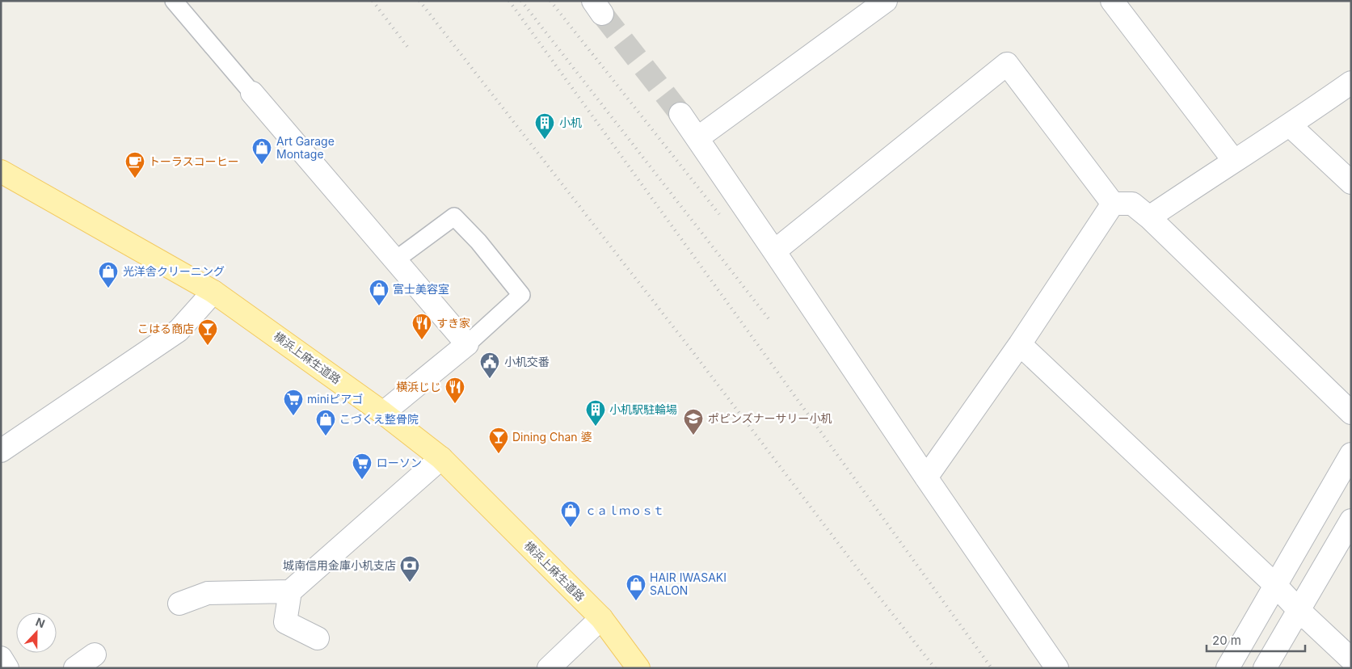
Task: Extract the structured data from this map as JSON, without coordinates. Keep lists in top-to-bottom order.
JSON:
{
  "streets": {
    "main road": ["横浜上麻生道路"]
  },
  "places": {
    "building": ["小机", "小机駅駐輪場"],
    "shop": [
      "Art Garage Montage",
      "光洋舎クリーニング",
      "富士美容室",
      "こづくえ整骨院",
      "ｃａｌｍｏｓｔ",
      "HAIR IWASAKI SALON"
    ],
    "cafe": ["トーラスコーヒー"],
    "restaurant": ["すき家", "横浜じじ"],
    "bar": ["こはる商店", "Dining Chan 婆"],
    "public building": ["小机交番"],
    "supermarket": ["miniピアゴ", "ローソン"],
    "school or university": ["ポピンズナーサリー小机"],
    "bank": ["城南信用金庫小机支店"]
  },
  "scale_bar": "20 m",
  "north": "top"
}
